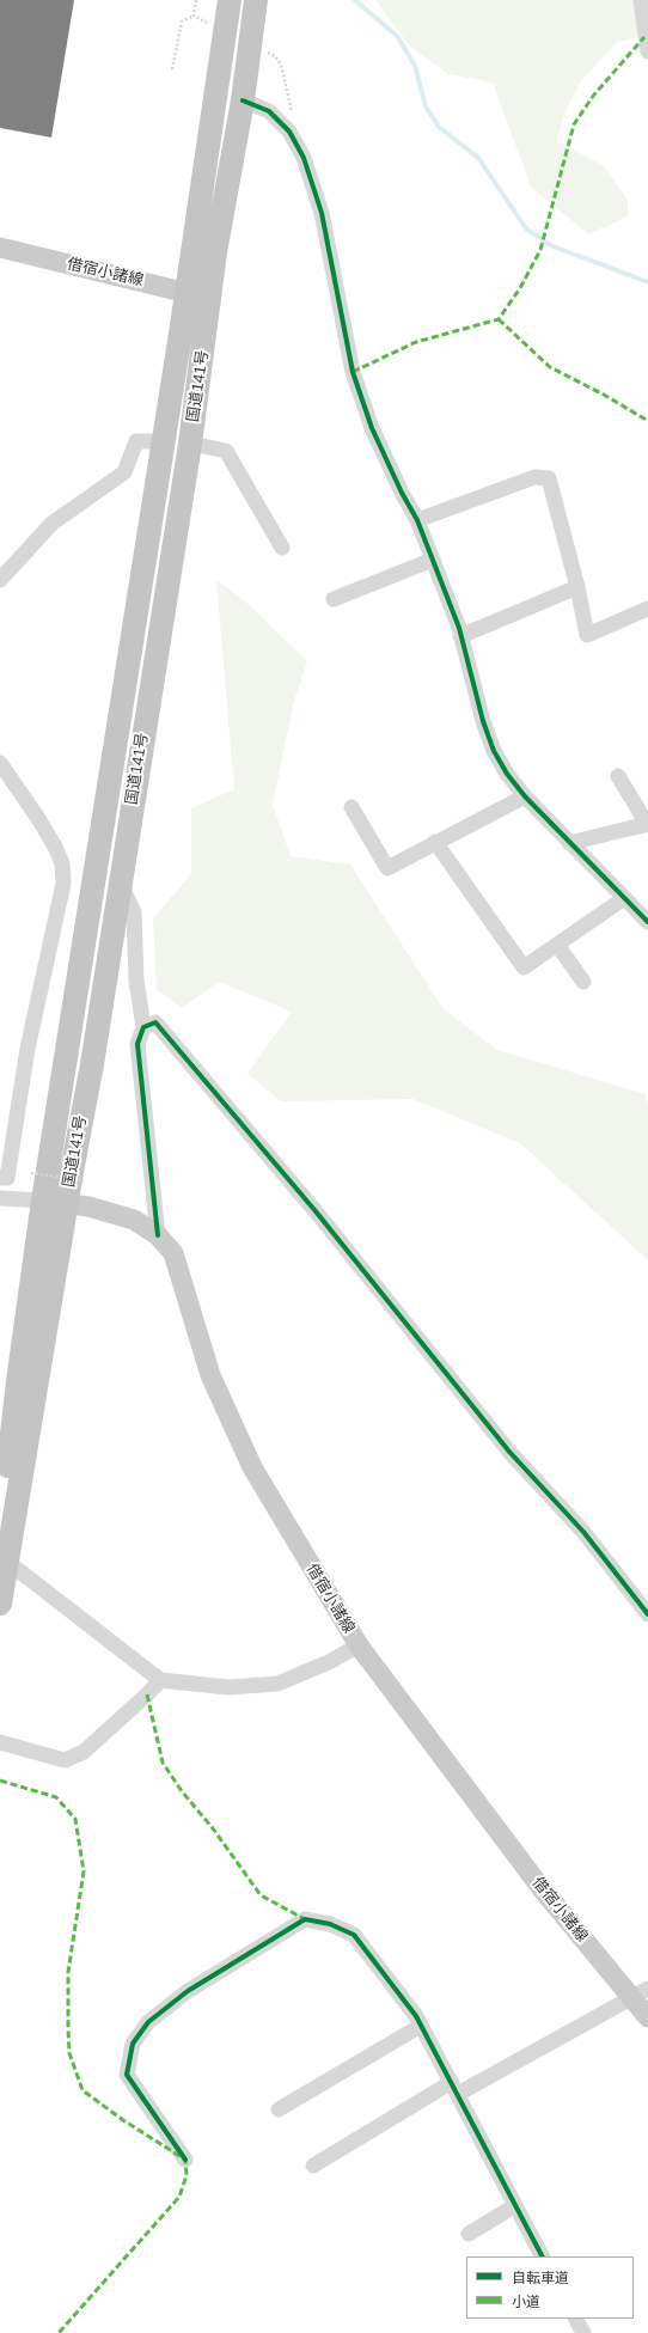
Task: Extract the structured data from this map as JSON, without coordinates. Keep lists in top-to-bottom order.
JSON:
{
  "streets": {
    "highway": ["国道141号"],
    "main road": ["借宿小諸線"]
  },
  "crossings": [
    ["借宿小諸線", "国道141号"]
  ],
  "legend": ["自転車道", "小道"]
}
